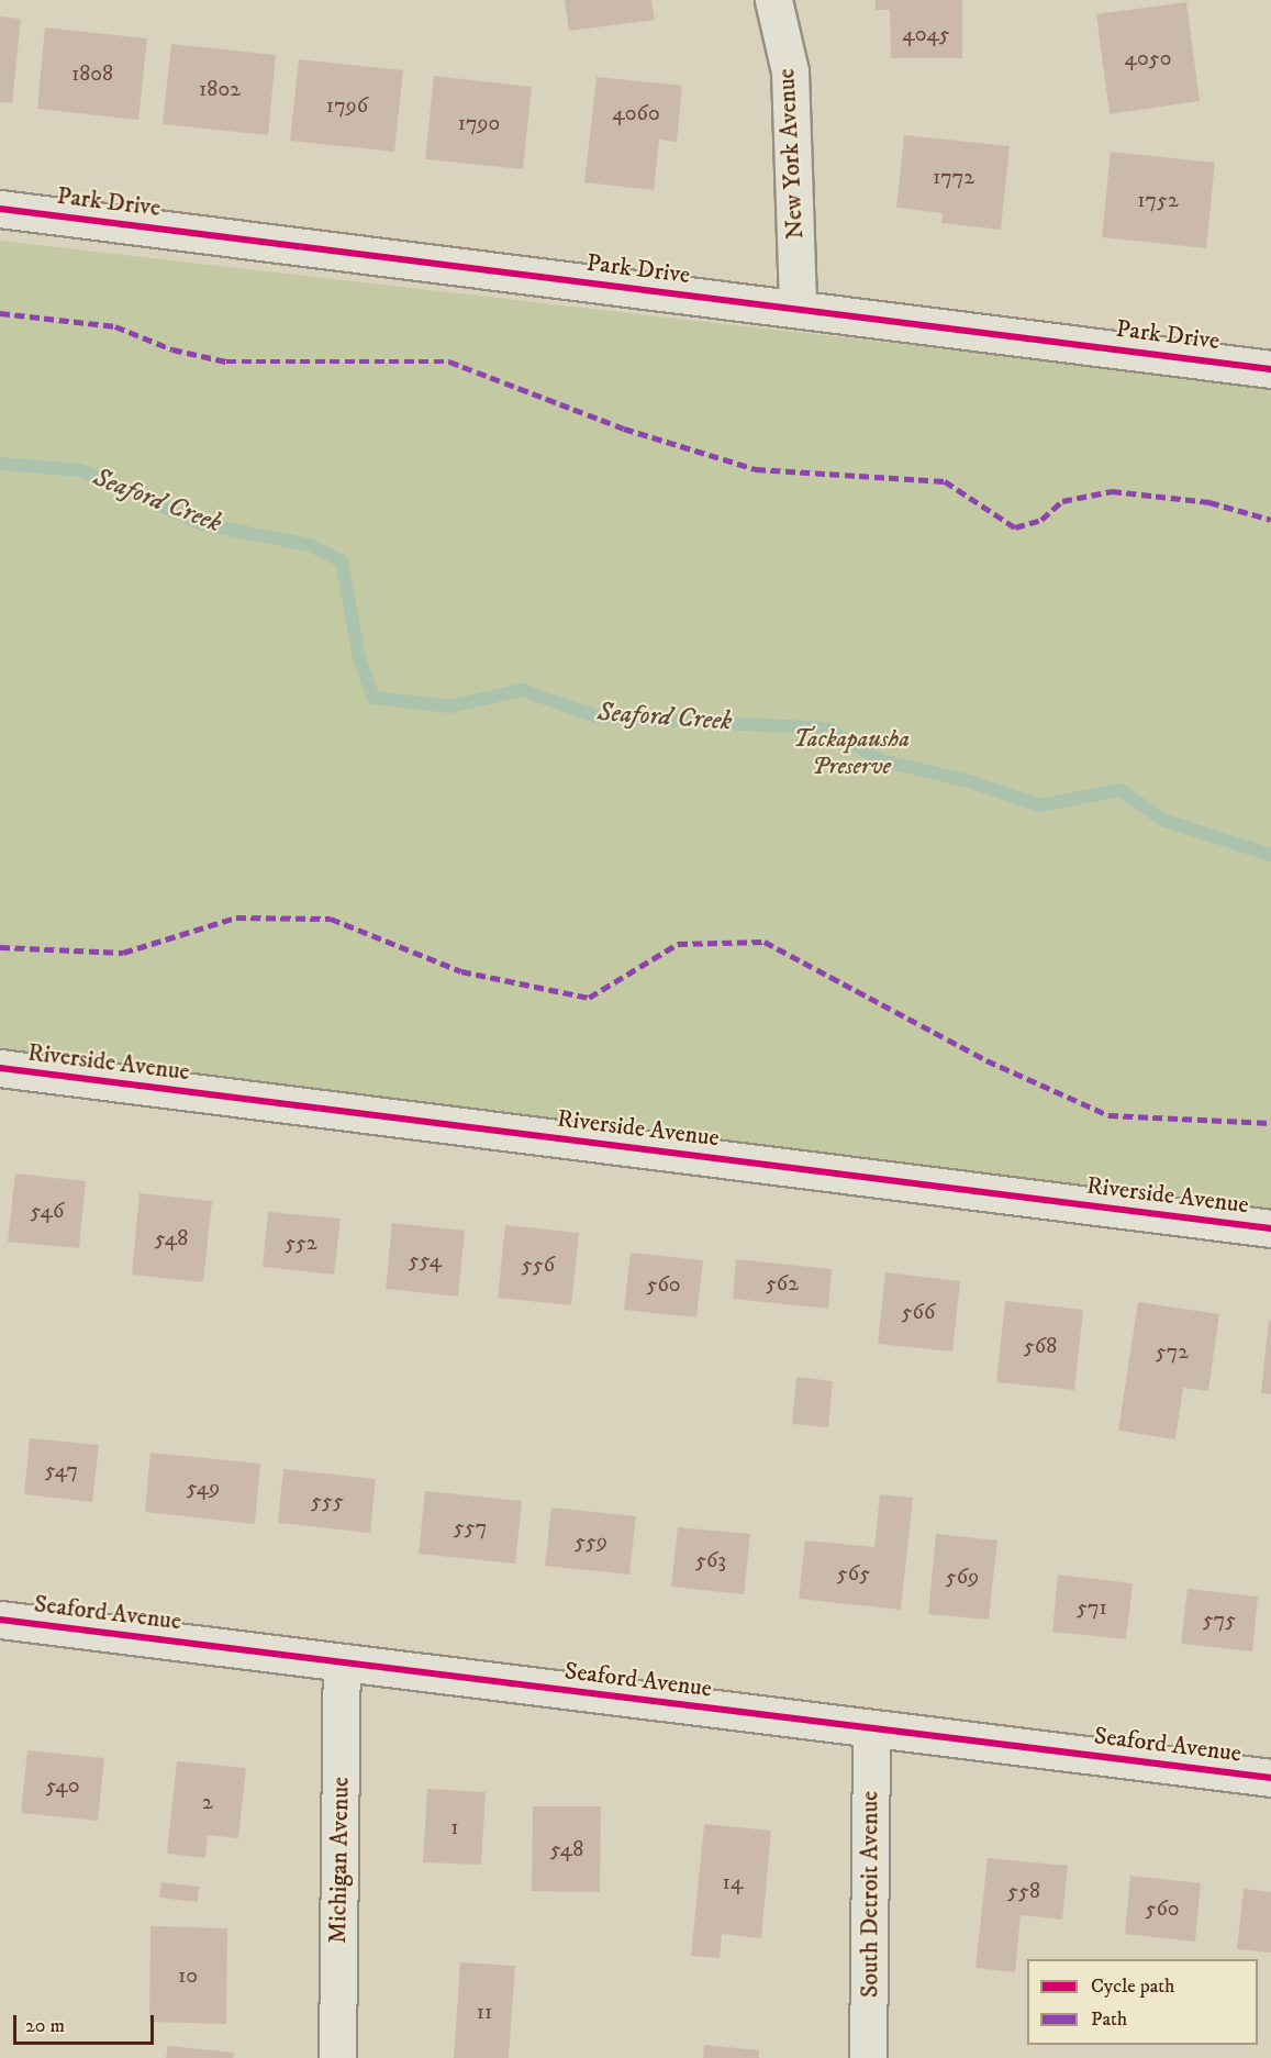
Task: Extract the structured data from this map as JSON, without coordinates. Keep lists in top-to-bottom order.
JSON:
{
  "streets": {
    "street": [
      "New York Avenue",
      "Park Drive",
      "Riverside Avenue",
      "Seaford Avenue",
      "Michigan Avenue",
      "South Detroit Avenue"
    ]
  },
  "crossings": [
    ["New York Avenue", "Park Drive"],
    ["Seaford Avenue", "Michigan Avenue"],
    ["Seaford Avenue", "South Detroit Avenue"]
  ],
  "water": ["Seaford Creek"],
  "parks": ["Tackapausha Preserve"],
  "house_numbers": [
    "4045",
    "4050",
    "1808",
    "1802",
    "1796",
    "4060",
    "1790",
    "1772",
    "1752",
    "546",
    "548",
    "552",
    "554",
    "556",
    "562",
    "560",
    "566",
    "568",
    "572",
    "547",
    "549",
    "555",
    "557",
    "559",
    "563",
    "565",
    "569",
    "571",
    "575",
    "540",
    "2",
    "1",
    "548",
    "14",
    "558",
    "560",
    "10",
    "11"
  ],
  "legend": ["Cycle path", "Path"],
  "scale_bar": "20 m"
}
